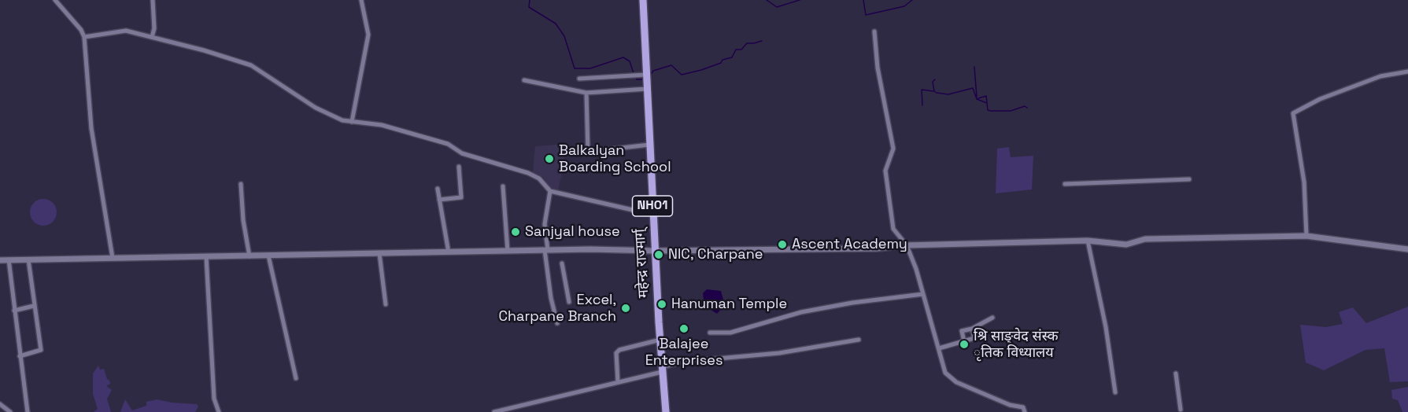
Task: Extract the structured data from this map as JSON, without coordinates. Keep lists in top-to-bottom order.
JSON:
{
  "streets": {
    "highway": ["NH01", "महेन्द्र राज्मार्ग्"]
  },
  "places": [
    "Balkalyan Boarding School",
    "Sanjyal house",
    "Ascent Academy",
    "NIC, Charpane",
    "Hanuman Temple",
    "Excel, Charpane Branch",
    "Balajee Enterprises",
    "श्रि साङ्वेद संस्क ृतिक विध्यालय"
  ]
}
